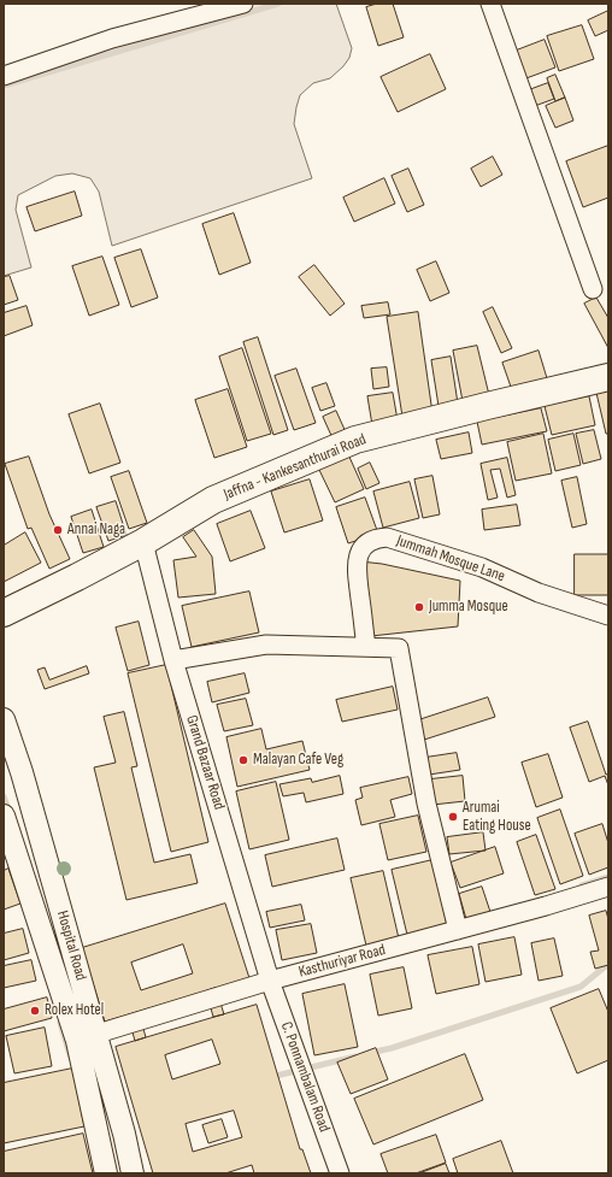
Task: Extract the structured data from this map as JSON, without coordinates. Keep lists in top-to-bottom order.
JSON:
{
  "streets": {
    "main road": ["Jaffna - Kankesanthurai Road"],
    "street": [
      "Jummah Mosque Lane",
      "Grand Bazaar Road",
      "Hospital Road",
      "Kasthuriyar Road",
      "C. Ponnambalam Road"
    ]
  },
  "crossings": [
    ["Jaffna - Kankesanthurai Road", "Grand Bazaar Road"],
    ["Grand Bazaar Road", "Kasthuriyar Road"],
    ["Grand Bazaar Road", "C. Ponnambalam Road"],
    ["Hospital Road", "Kasthuriyar Road"],
    ["Kasthuriyar Road", "C. Ponnambalam Road"]
  ],
  "places": [
    "Annai Naga",
    "Jumma Mosque",
    "Malayan Cafe Veg",
    "Arumai Eating House",
    "Rolex Hotel"
  ]
}
